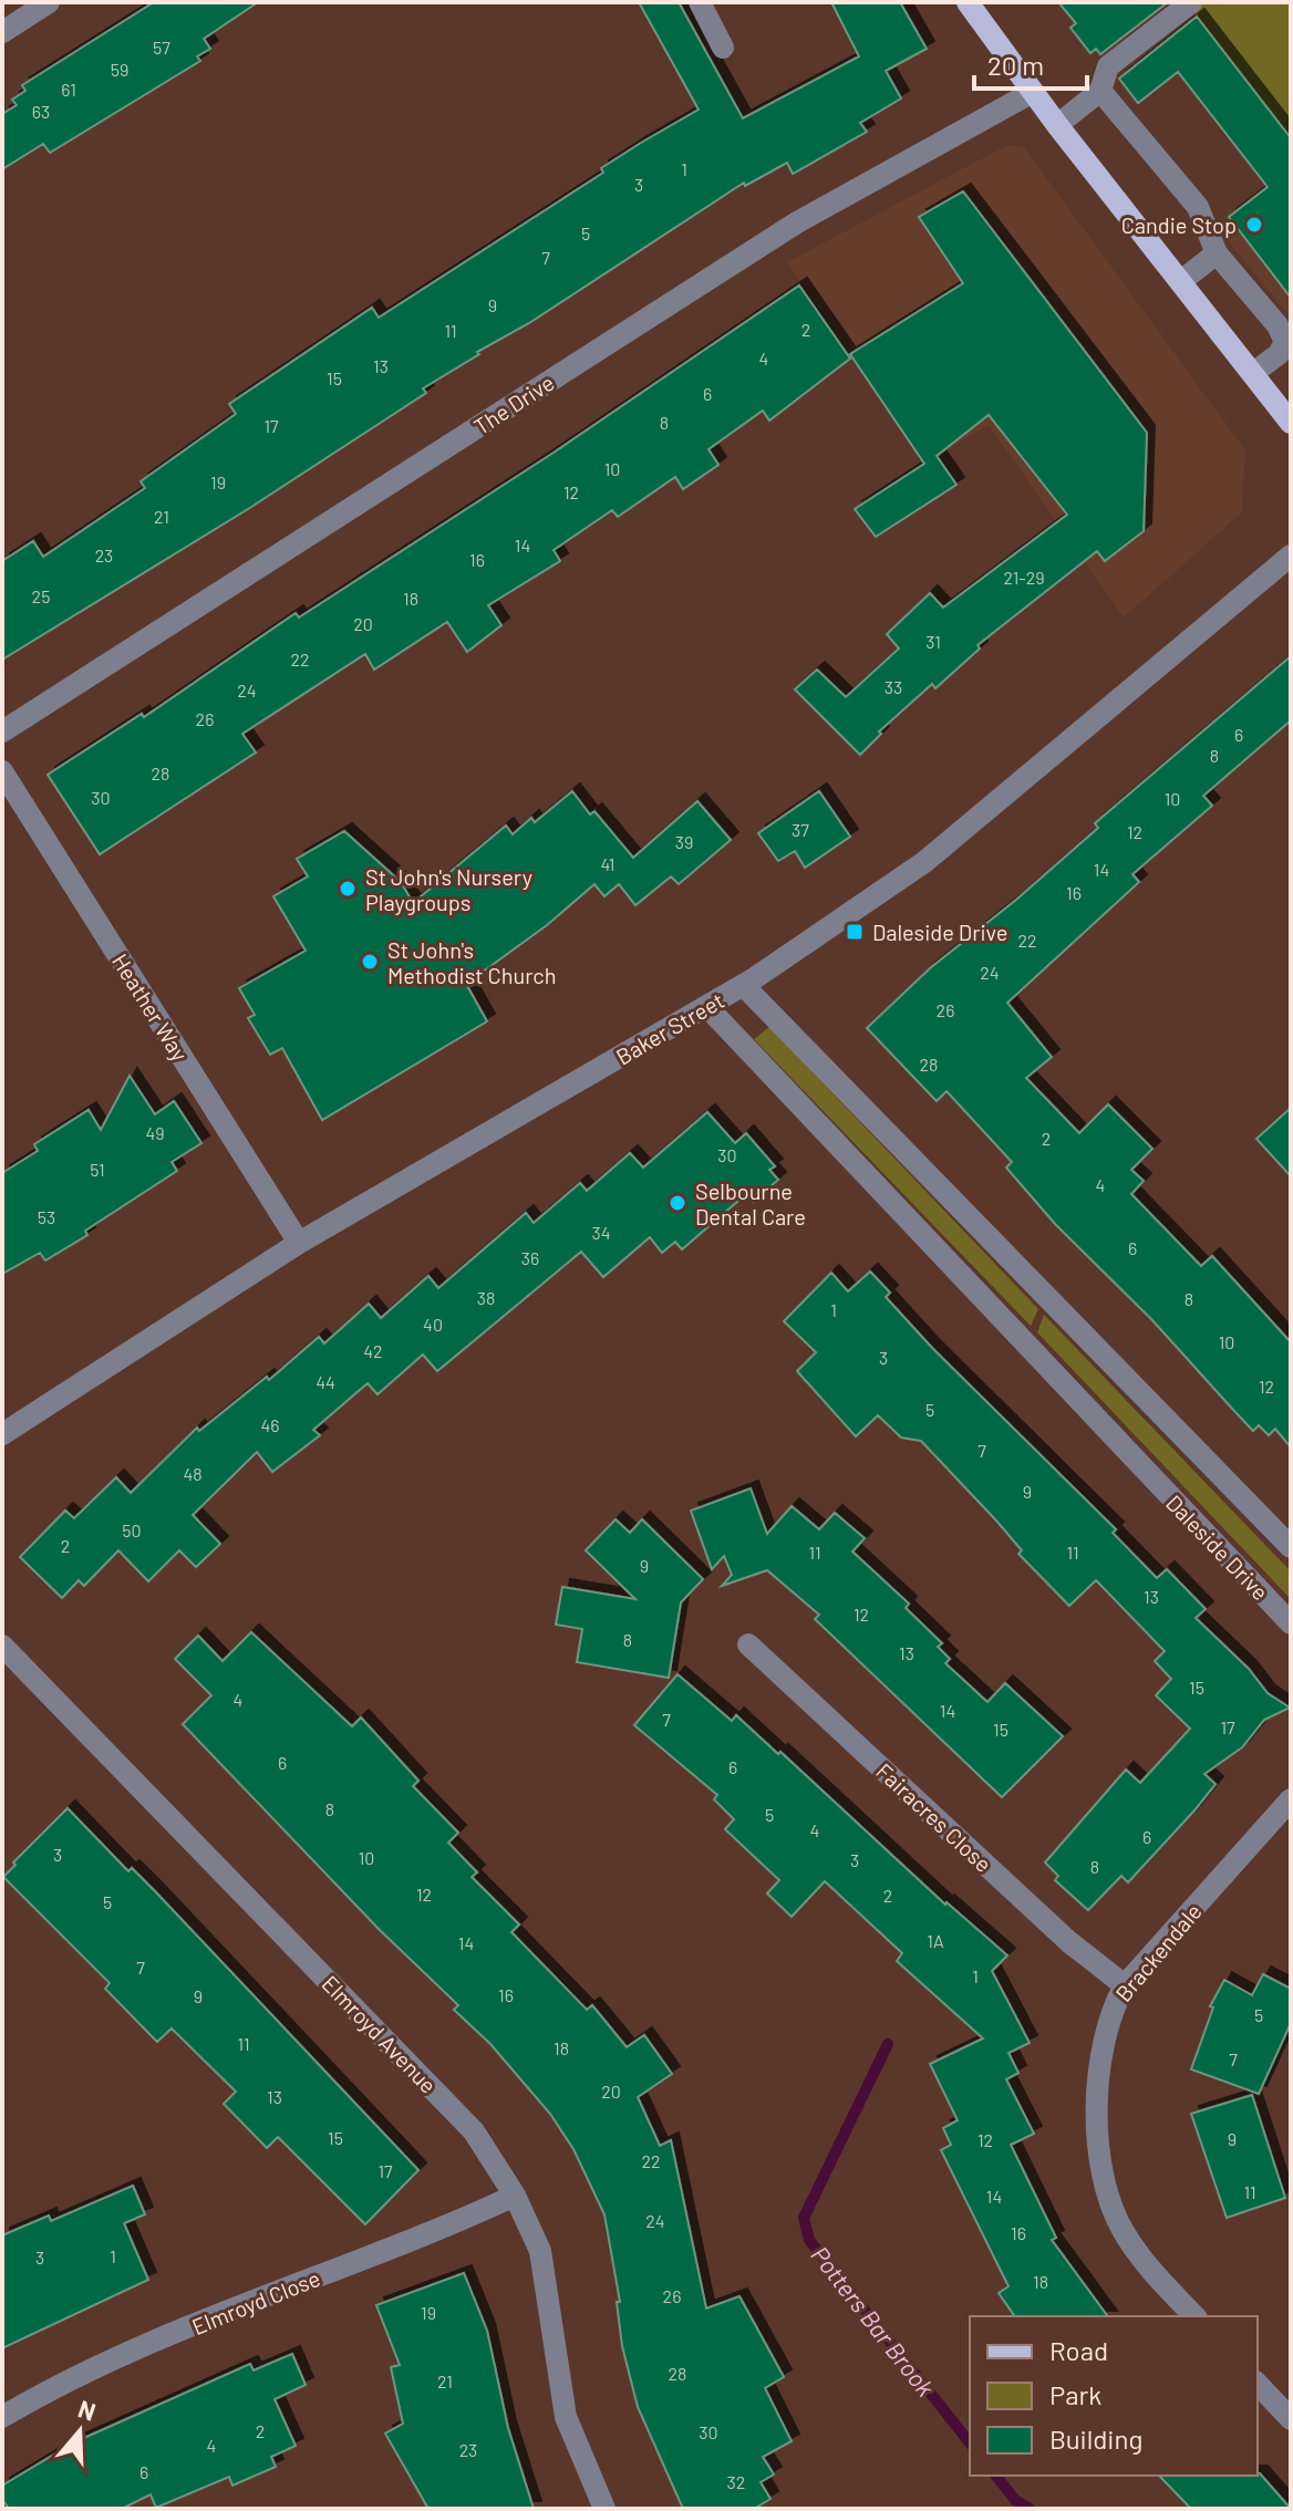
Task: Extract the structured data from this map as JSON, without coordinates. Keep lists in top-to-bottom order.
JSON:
{
  "streets": {
    "street": [
      "The Drive",
      "Heather Way",
      "Baker Street",
      "Daleside Drive",
      "Fairacres Close",
      "Brackendale",
      "Elmroyd Avenue",
      "Elmroyd Close"
    ]
  },
  "crossings": [
    ["Heather Way", "Baker Street"],
    ["Baker Street", "Daleside Drive"],
    ["Fairacres Close", "Brackendale"],
    ["Elmroyd Avenue", "Elmroyd Close"]
  ],
  "water": ["Potters Bar Brook"],
  "places": {
    "other": [
      "Candie Stop",
      "St John's Nursery Playgroups",
      "St John's Methodist Church",
      "Selbourne Dental Care"
    ],
    "transit": ["Daleside Drive"]
  },
  "house_numbers": [
    "57",
    "59",
    "61",
    "63",
    "1",
    "3",
    "5",
    "7",
    "9",
    "2",
    "11",
    "4",
    "13",
    "15",
    "6",
    "8",
    "17",
    "10",
    "19",
    "12",
    "21",
    "14",
    "23",
    "16",
    "21-29",
    "25",
    "18",
    "20",
    "31",
    "22",
    "33",
    "24",
    "26",
    "6",
    "8",
    "28",
    "30",
    "10",
    "37",
    "12",
    "39",
    "41",
    "14",
    "16",
    "22",
    "24",
    "26",
    "28",
    "49",
    "2",
    "30",
    "51",
    "4",
    "53",
    "34",
    "6",
    "36",
    "38",
    "8",
    "1",
    "40",
    "10",
    "42",
    "3",
    "44",
    "12",
    "5",
    "46",
    "7",
    "48",
    "9",
    "50",
    "2",
    "11",
    "11",
    "9",
    "13",
    "12",
    "8",
    "13",
    "15",
    "4",
    "14",
    "7",
    "17",
    "15",
    "6",
    "6",
    "8",
    "5",
    "4",
    "6",
    "3",
    "10",
    "3",
    "8",
    "12",
    "2",
    "5",
    "1A",
    "14",
    "7",
    "1",
    "16",
    "9",
    "5",
    "11",
    "18",
    "7",
    "20",
    "13",
    "15",
    "9",
    "12",
    "22",
    "17",
    "11",
    "14",
    "24",
    "16",
    "1",
    "3",
    "18",
    "26",
    "19",
    "28",
    "21",
    "2",
    "30",
    "4",
    "23",
    "6",
    "32"
  ],
  "legend": ["Road", "Park", "Building"],
  "scale_bar": "20 m",
  "north": "top"
}
